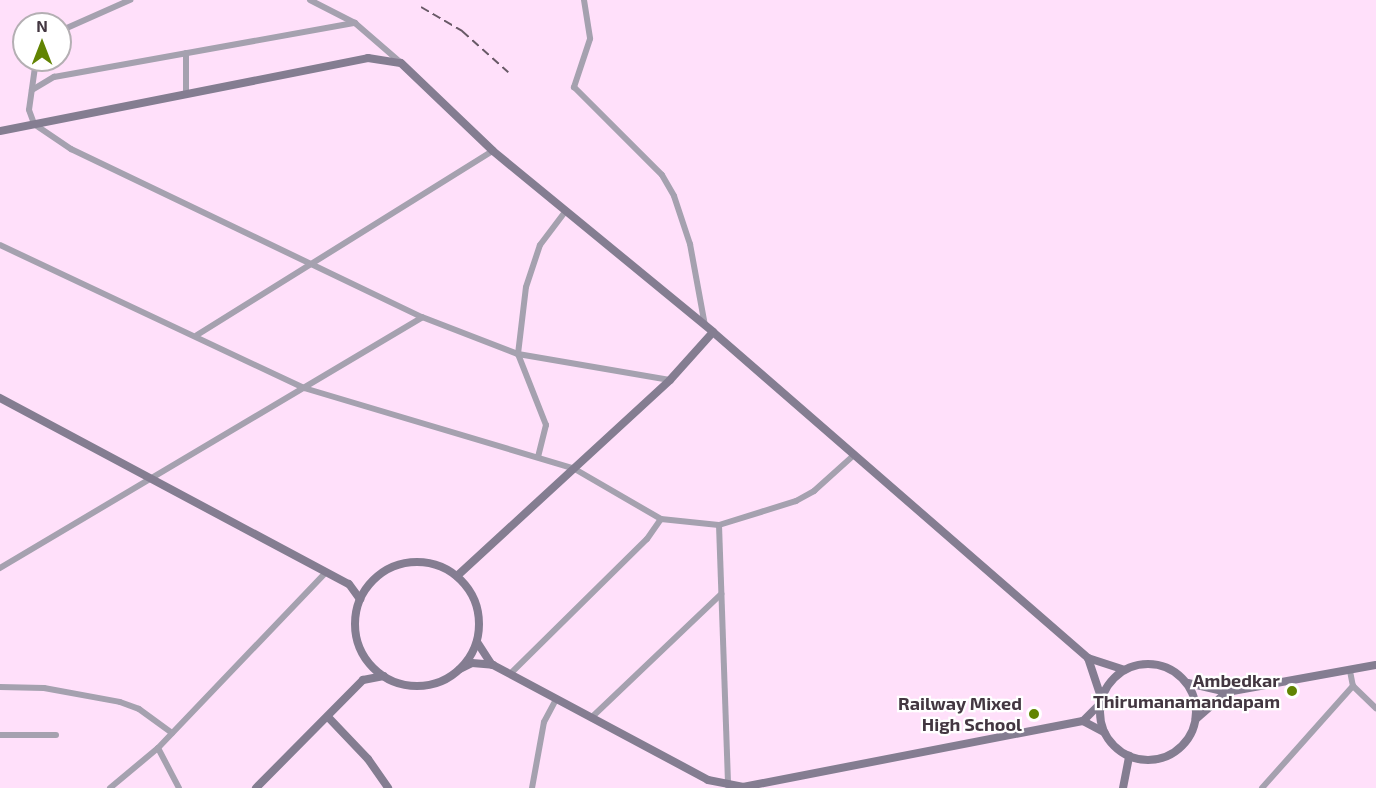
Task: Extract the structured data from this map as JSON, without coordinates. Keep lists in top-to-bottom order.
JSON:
{
  "places": ["Ambedkar Thirumanamandapam", "Railway Mixed High School"],
  "north": "top"
}
